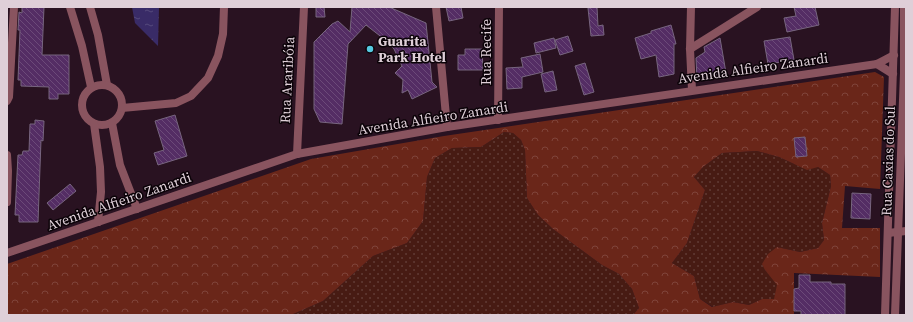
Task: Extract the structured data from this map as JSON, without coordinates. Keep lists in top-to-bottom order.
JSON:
{
  "streets": {
    "street": [
      "Rua Recife",
      "Avenida Alfieiro Zanardi",
      "Rua Araribóia",
      "Rua Caxias do Sul"
    ]
  },
  "crossings": [
    ["Rua Recife", "Avenida Alfieiro Zanardi"],
    ["Avenida Alfieiro Zanardi", "Rua Araribóia"],
    ["Avenida Alfieiro Zanardi", "Rua Caxias do Sul"]
  ],
  "places": ["Guarita Park Hotel"]
}
